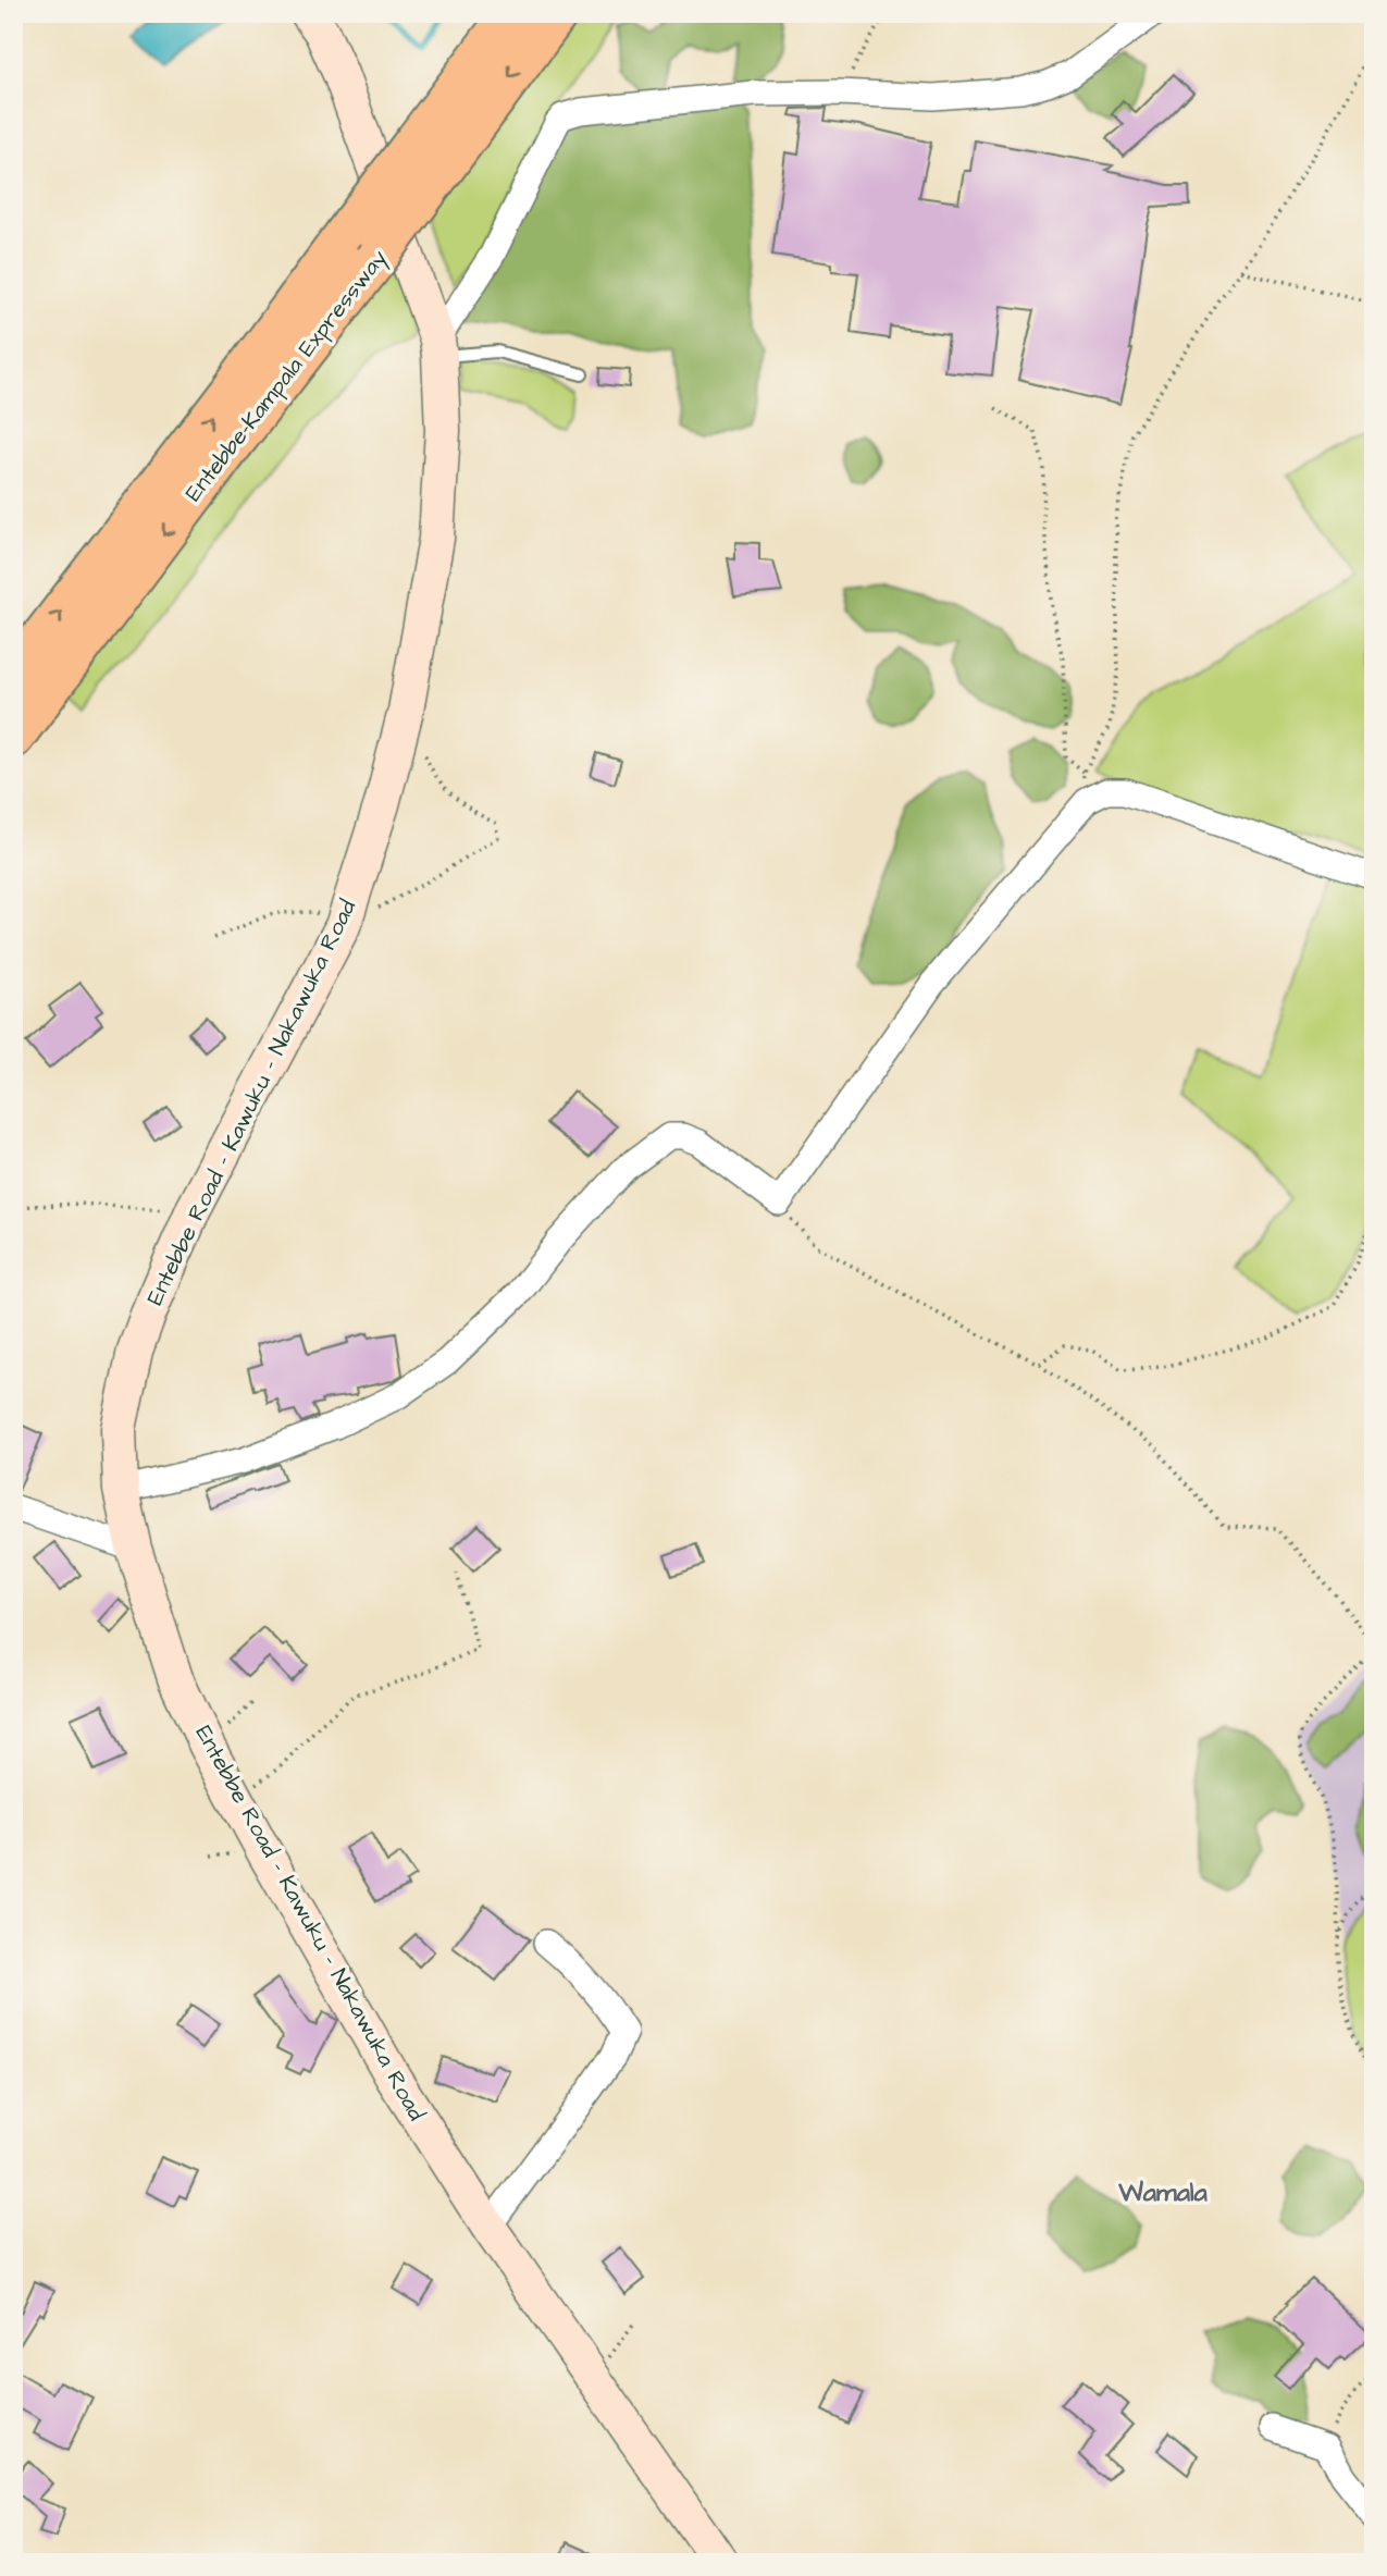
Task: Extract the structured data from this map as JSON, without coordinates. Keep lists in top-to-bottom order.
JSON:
{
  "streets": {
    "highway": ["Entebbe-Kampala Expressway"],
    "main road": ["Entebbe Road - Kawuku - Nakawuka Road"]
  },
  "districts": ["Wamala"]
}
